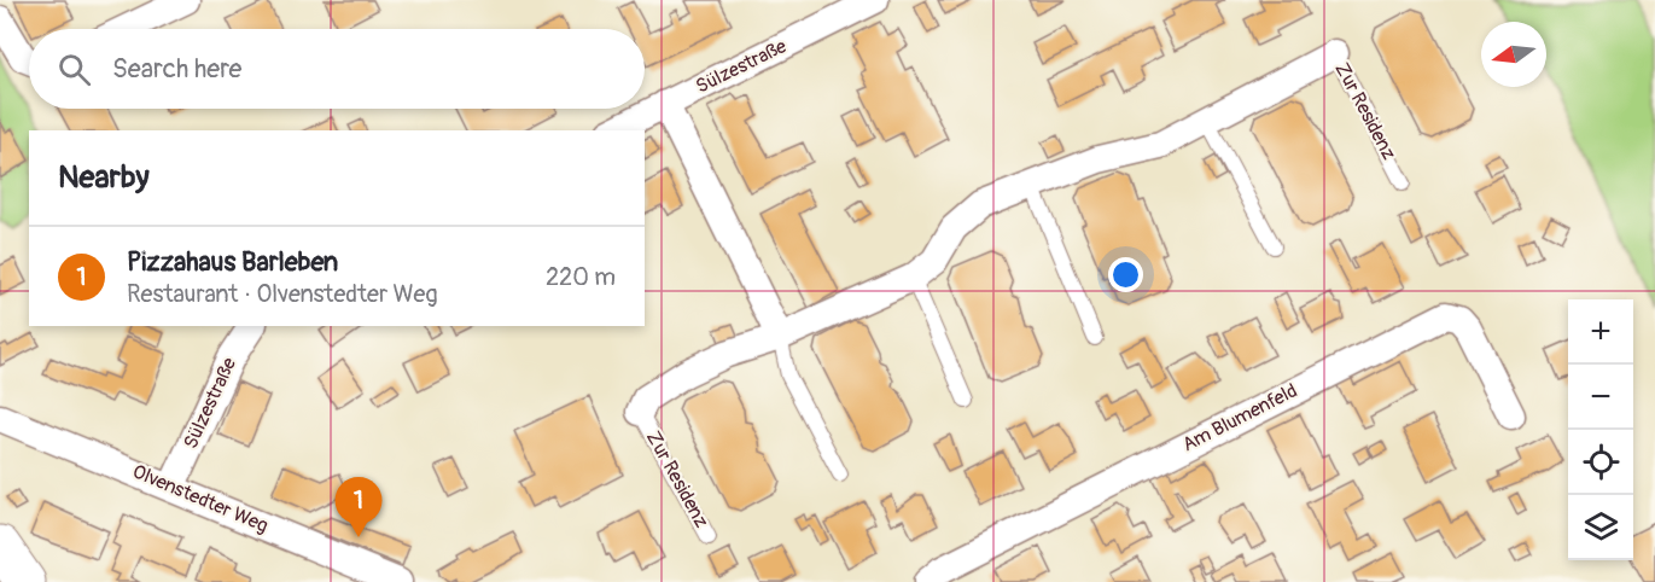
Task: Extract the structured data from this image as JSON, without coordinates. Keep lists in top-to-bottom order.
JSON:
{
  "streets": {
    "street": [
      "Sülzestraße",
      "Zur Residenz",
      "Am Blumenfeld",
      "Olvenstedter Weg"
    ]
  },
  "crossings": [
    ["Sülzestraße", "Olvenstedter Weg"]
  ],
  "north": "left",
  "page": {
    "search": "Search here",
    "heading": "Nearby",
    "list": [
      {
        "mark": "1",
        "name": "Pizzahaus Barleben",
        "note": "Restaurant · Olvenstedter Weg",
        "value": "220 m"
      }
    ],
    "map_buttons": ["+", "−"],
    "pins": "1"
  }
}
